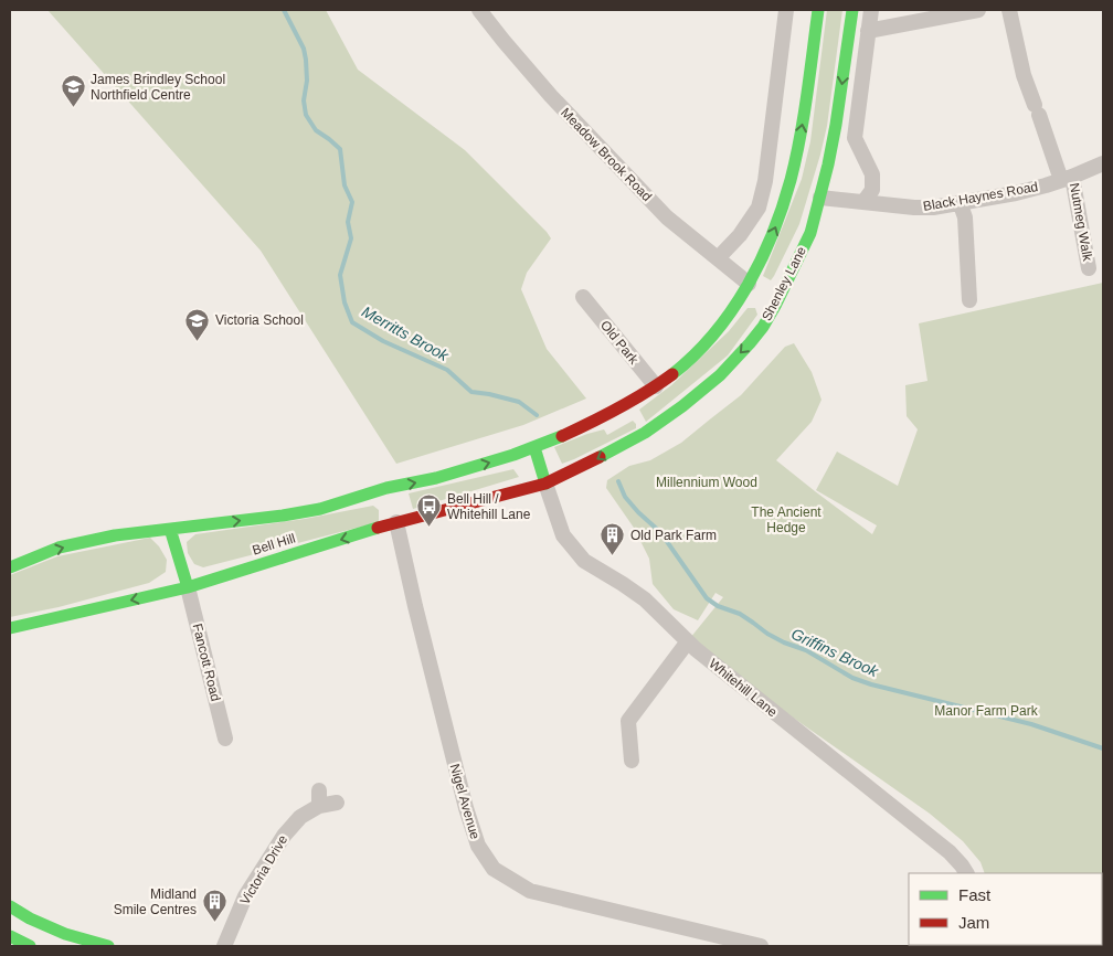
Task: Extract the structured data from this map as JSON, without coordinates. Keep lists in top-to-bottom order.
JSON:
{
  "streets": {
    "main road": ["Shenley Lane", "Bell Hill"],
    "street": [
      "Meadow Brook Road",
      "Black Haynes Road",
      "Nutmeg Walk",
      "Old Park",
      "Fancott Road",
      "Whitehill Lane",
      "Nigel Avenue",
      "Victoria Drive"
    ]
  },
  "crossings": [
    ["Black Haynes Road", "Nutmeg Walk"],
    ["Black Haynes Road", "Shenley Lane"],
    ["Shenley Lane", "Bell Hill"],
    ["Shenley Lane", "Whitehill Lane"],
    ["Bell Hill", "Fancott Road"],
    ["Bell Hill", "Whitehill Lane"],
    ["Bell Hill", "Nigel Avenue"]
  ],
  "water": ["Merritts Brook", "Griffins Brook"],
  "parks": ["Millennium Wood", "The Ancient Hedge", "Manor Farm Park"],
  "places": {
    "school or university": ["James Brindley School Northfield Centre", "Victoria School"],
    "bus stop": ["Bell Hill / Whitehill Lane"],
    "building": ["Old Park Farm", "Midland Smile Centres"]
  },
  "legend": ["Fast", "Jam"]
}
